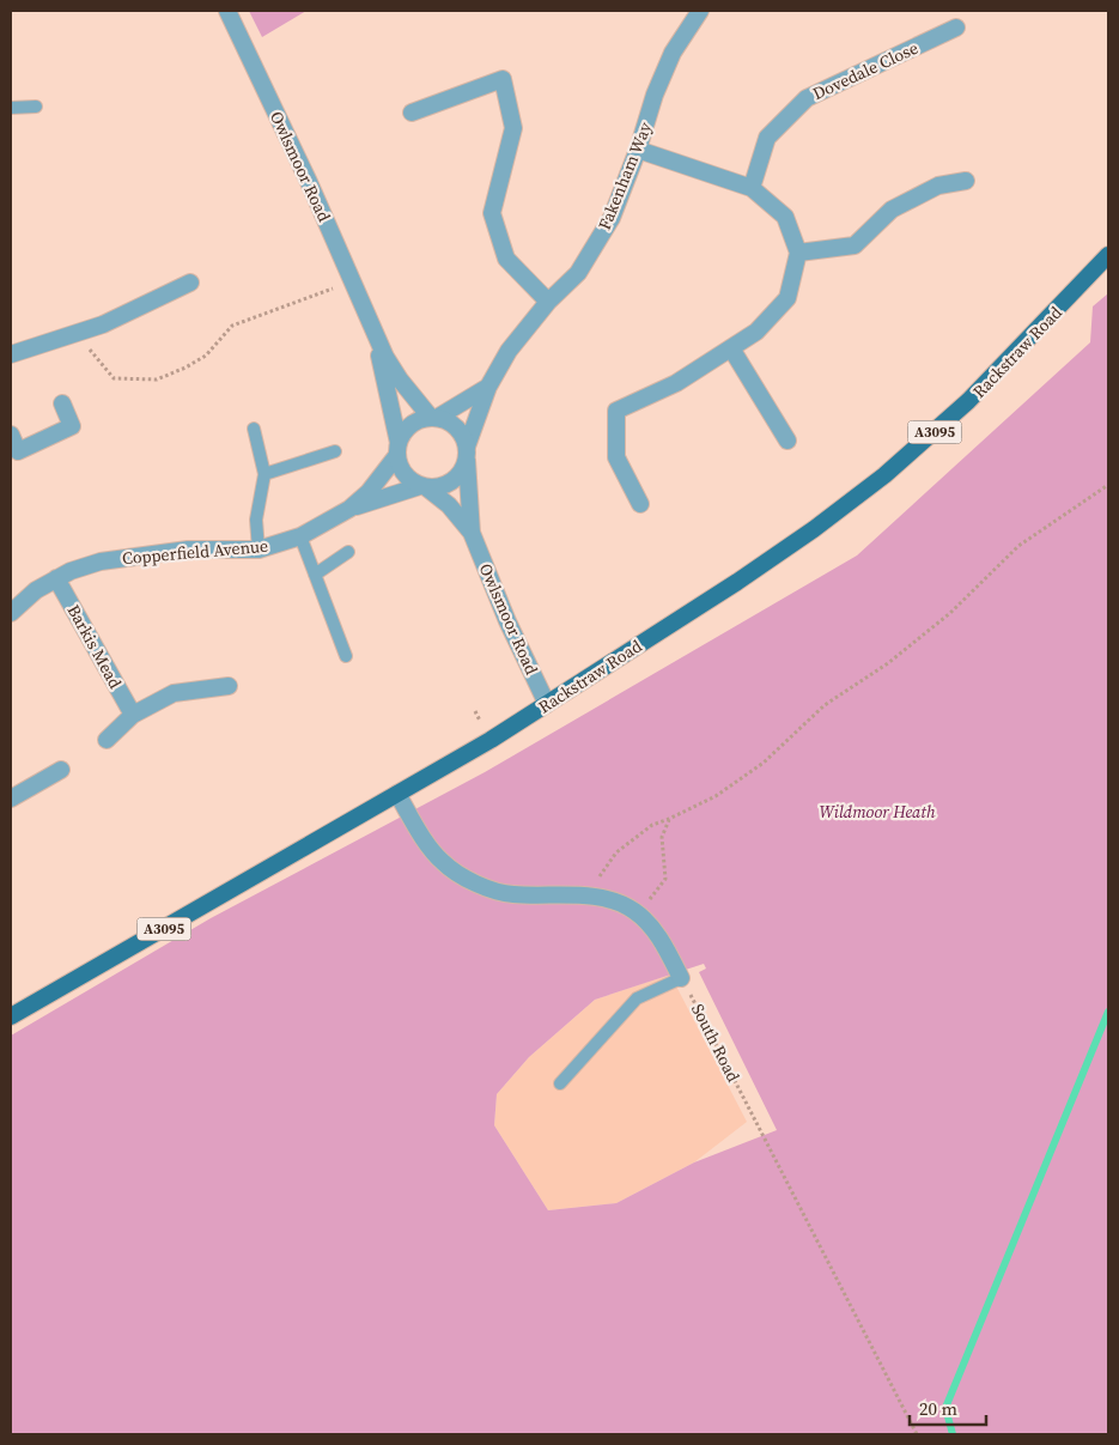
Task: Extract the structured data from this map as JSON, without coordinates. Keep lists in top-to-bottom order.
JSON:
{
  "streets": {
    "main road": ["Rackstraw Road", "A3095"],
    "street": [
      "Dovedale Close",
      "Owlsmoor Road",
      "Fakenham Way",
      "Copperfield Avenue",
      "Barkis Mead"
    ],
    "path": ["South Road"]
  },
  "crossings": [
    ["Owlsmoor Road", "Fakenham Way"],
    ["Owlsmoor Road", "Rackstraw Road"],
    ["Owlsmoor Road", "Copperfield Avenue"],
    ["Fakenham Way", "Copperfield Avenue"],
    ["Copperfield Avenue", "Barkis Mead"]
  ],
  "parks": ["Wildmoor Heath"],
  "scale_bar": "20 m"
}
